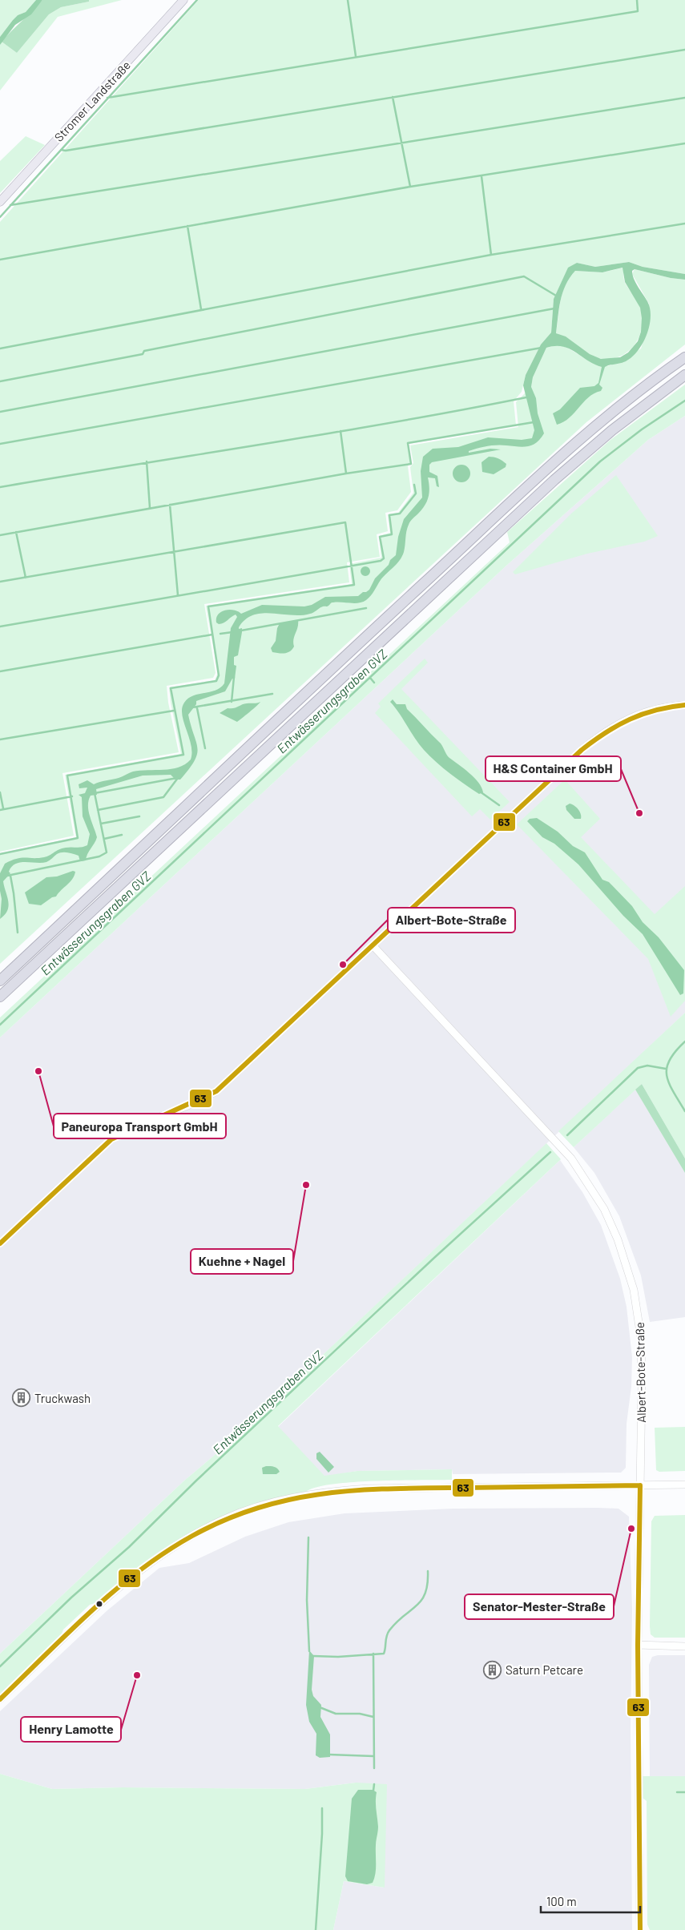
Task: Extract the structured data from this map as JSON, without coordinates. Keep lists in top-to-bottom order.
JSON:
{
  "streets": {
    "main road": ["Stromer Landstraße"],
    "street": ["Albert-Bote-Straße"]
  },
  "water": ["Entwässerungsgraben GVZ"],
  "places": {
    "other": [
      "H&S Container GmbH",
      "Albert-Bote-Straße",
      "Paneuropa Transport GmbH",
      "Kuehne + Nagel",
      "Senator-Mester-Straße",
      "Henry Lamotte"
    ],
    "building": ["Truckwash", "Saturn Petcare"]
  },
  "lines": ["transit line 63"],
  "scale_bar": "100 m"
}
